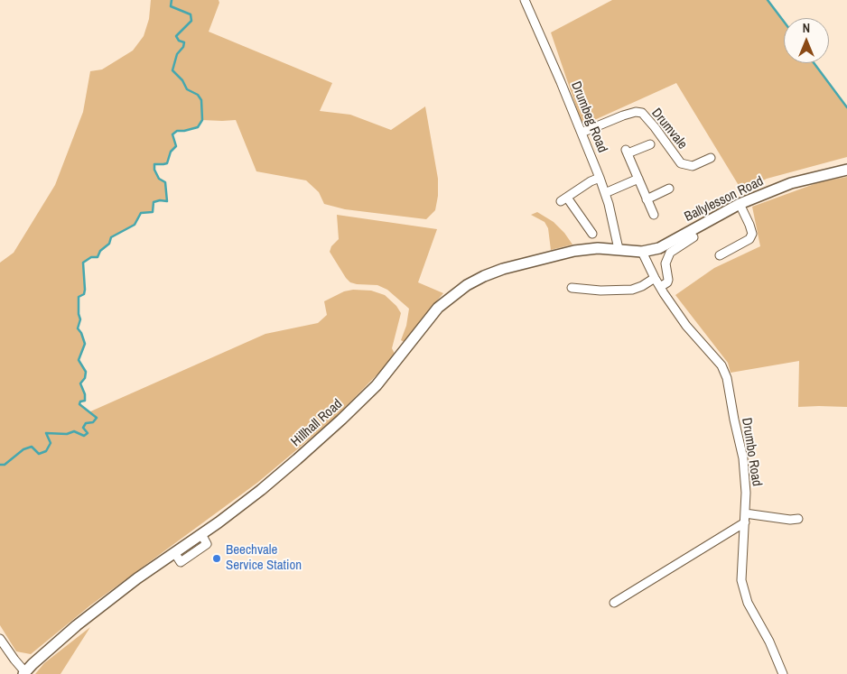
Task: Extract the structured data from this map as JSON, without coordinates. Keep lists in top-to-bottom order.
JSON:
{
  "streets": {
    "main road": ["Ballylesson Road", "Hillhall Road"],
    "street": ["Drumbeg Road", "Drumvale", "Drumbo Road"]
  },
  "crossings": [
    ["Drumbeg Road", "Drumvale"],
    ["Drumbeg Road", "Hillhall Road"],
    ["Ballylesson Road", "Hillhall Road"],
    ["Ballylesson Road", "Drumbo Road"],
    ["Hillhall Road", "Drumbo Road"]
  ],
  "places": ["Beechvale Service Station"],
  "north": "top"
}
